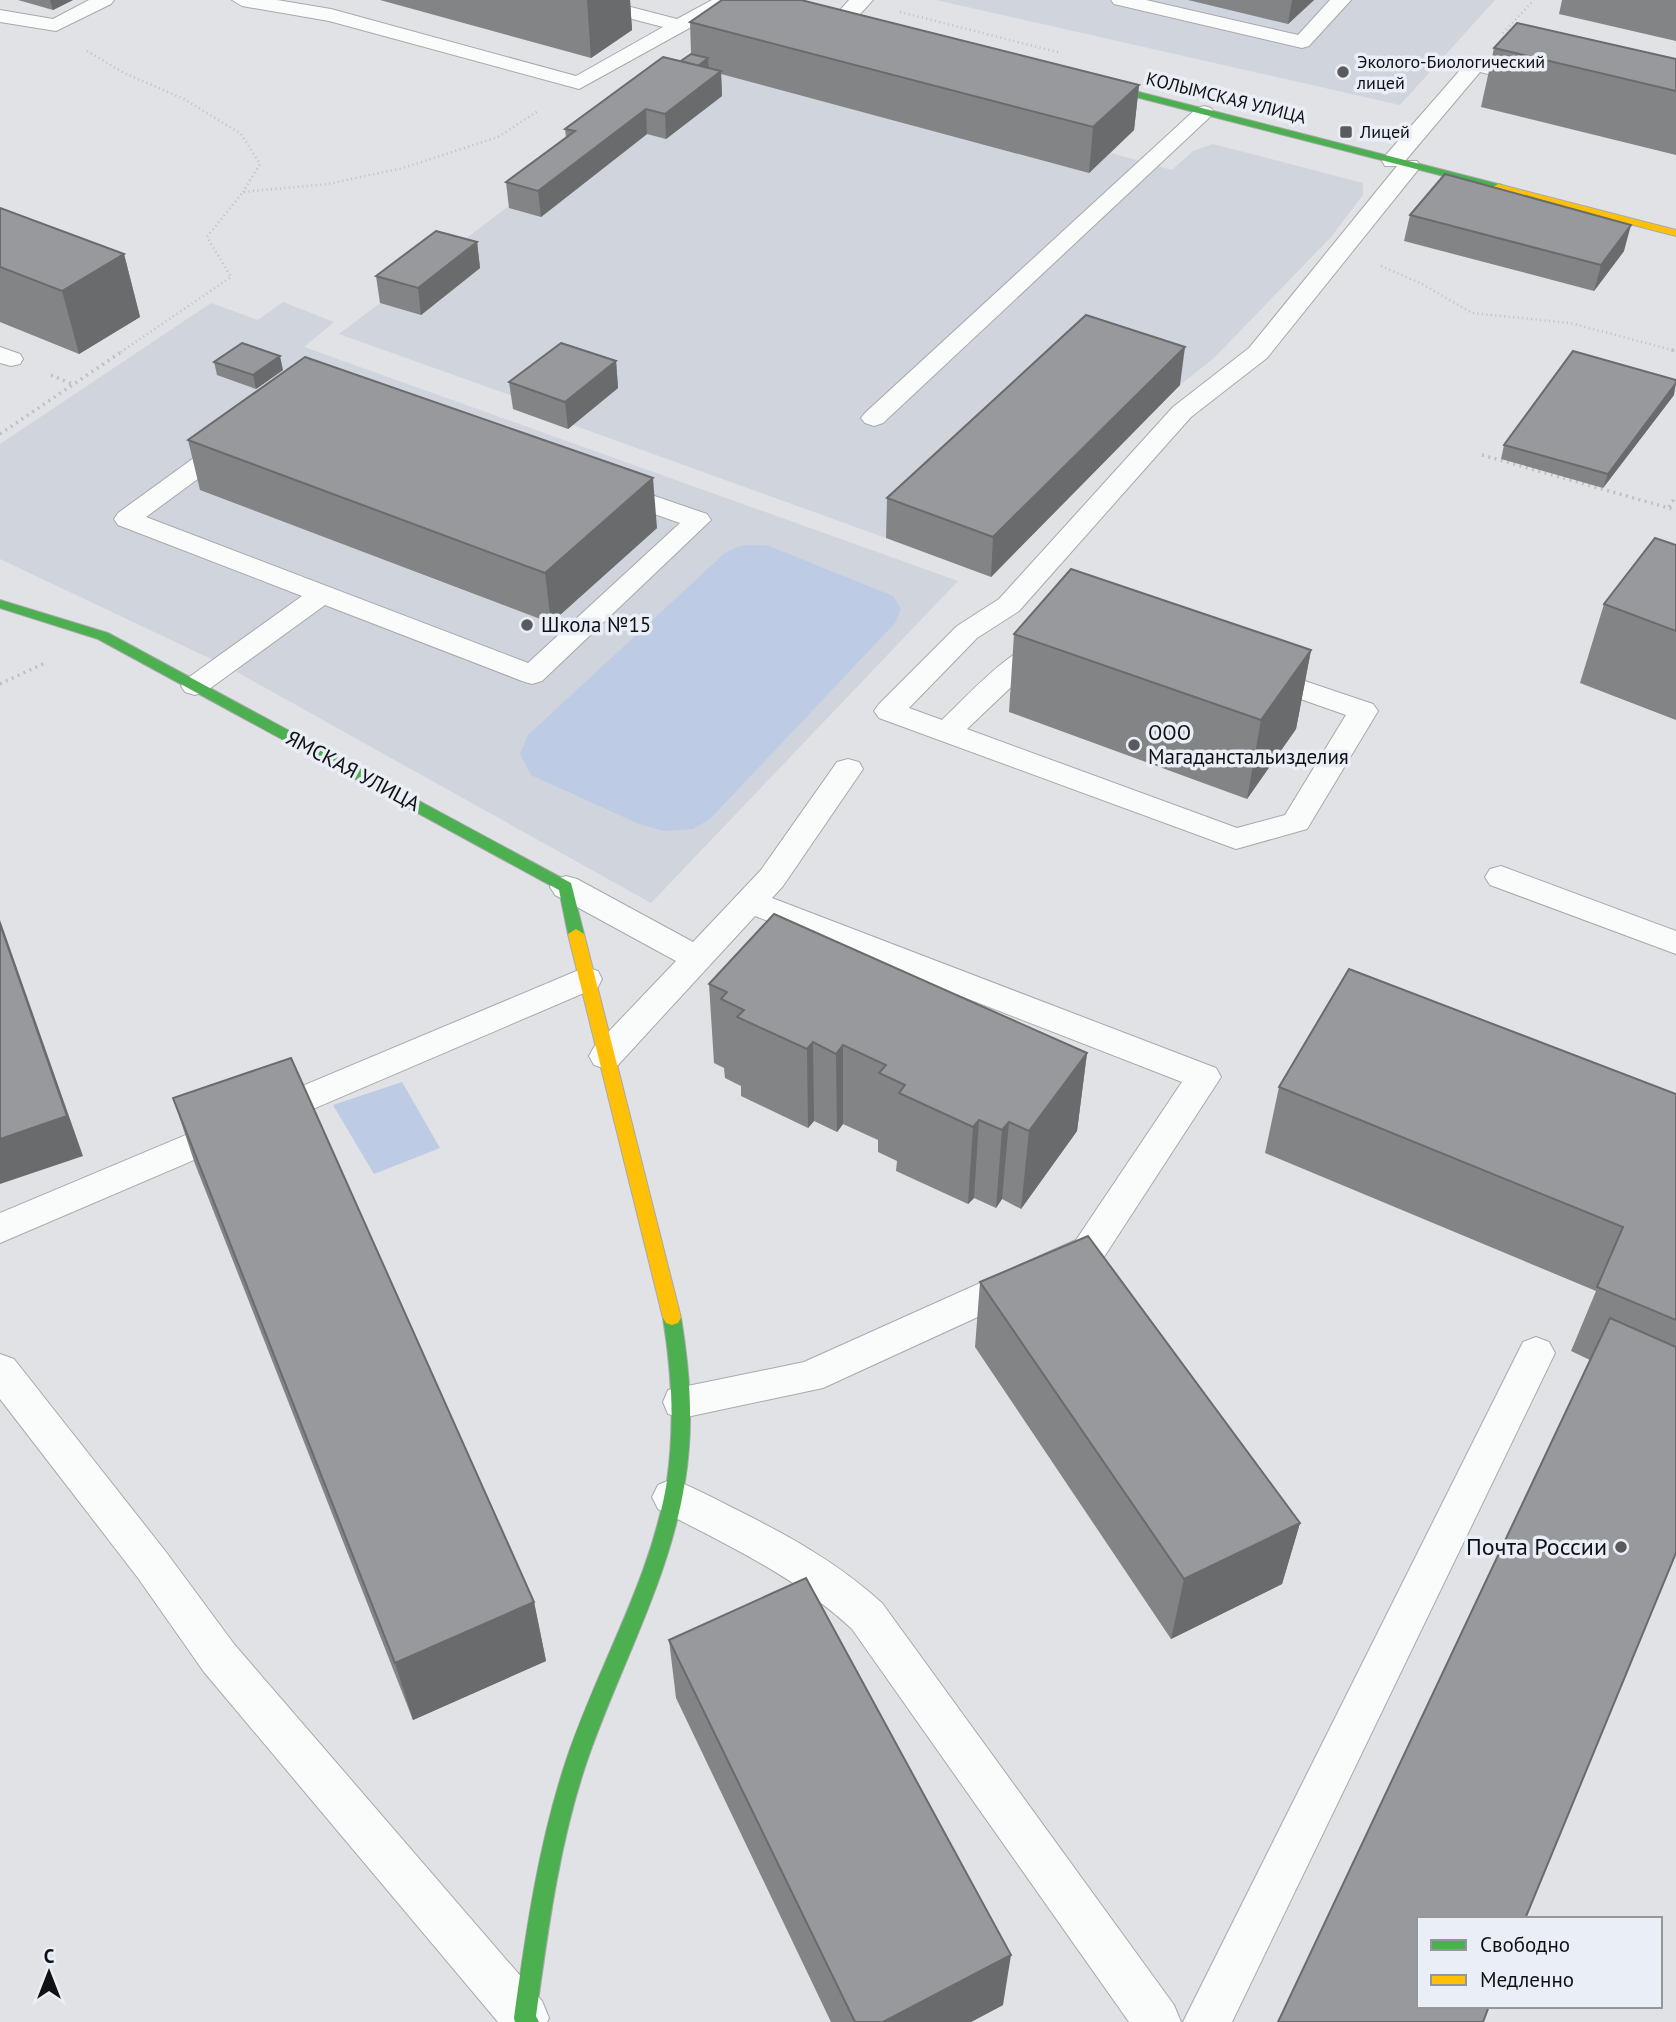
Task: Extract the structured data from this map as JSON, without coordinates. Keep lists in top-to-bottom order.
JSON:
{
  "streets": {
    "street": ["КОЛЫМСКАЯ УЛИЦА", "ЯМСКАЯ УЛИЦА"]
  },
  "places": {
    "other": [
      "Эколого-Биологический лицей",
      "Школа №15",
      "ООО Магаданстальизделия",
      "Почта России"
    ],
    "transit": ["Лицей"]
  },
  "legend": ["Свободно", "Медленно"],
  "north": "top"
}
